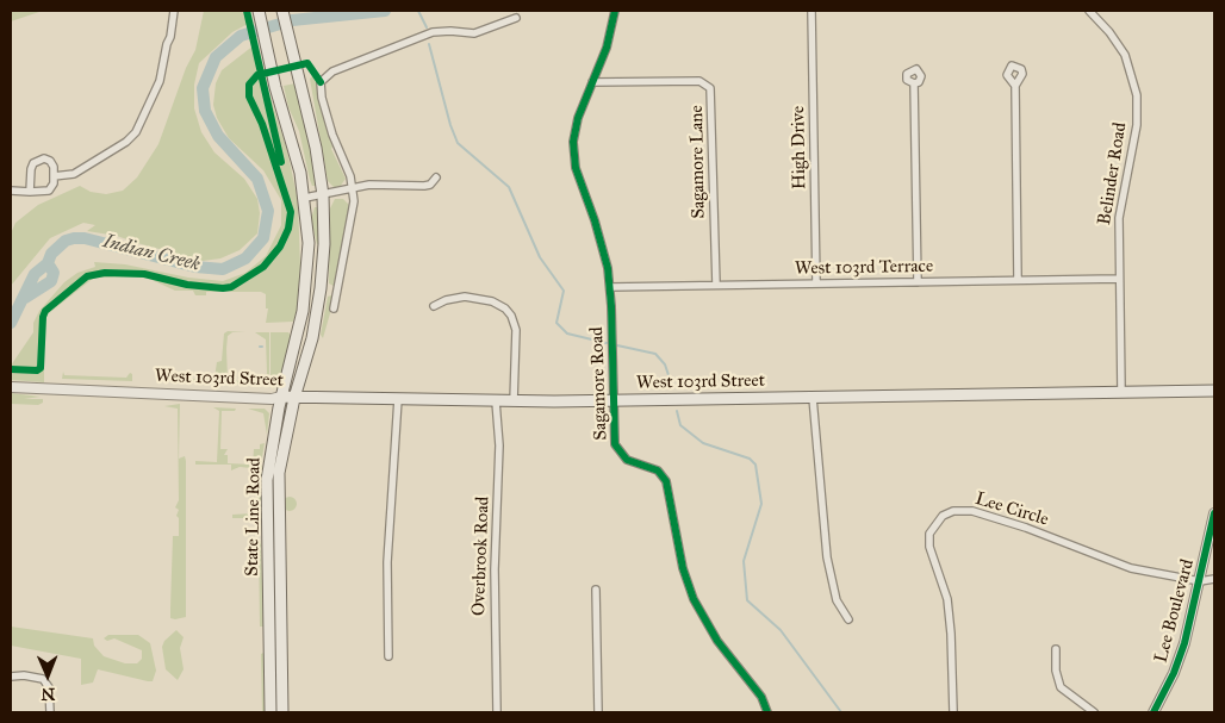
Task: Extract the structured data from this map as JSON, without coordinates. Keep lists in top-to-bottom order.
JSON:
{
  "streets": {
    "main road": ["West 103rd Street", "State Line Road"],
    "street": [
      "High Drive",
      "Sagamore Lane",
      "Belinder Road",
      "West 103rd Terrace",
      "Sagamore Road",
      "Lee Circle",
      "Overbrook Road",
      "Lee Boulevard"
    ]
  },
  "crossings": [
    ["High Drive", "West 103rd Terrace"],
    ["Sagamore Lane", "West 103rd Terrace"],
    ["Sagamore Lane", "Sagamore Road"],
    ["Belinder Road", "West 103rd Terrace"],
    ["Belinder Road", "West 103rd Street"],
    ["West 103rd Terrace", "Sagamore Road"],
    ["West 103rd Street", "Sagamore Road"],
    ["West 103rd Street", "State Line Road"],
    ["West 103rd Street", "Overbrook Road"],
    ["Lee Circle", "Lee Boulevard"]
  ],
  "water": ["Indian Creek"],
  "north": "bottom"
}
